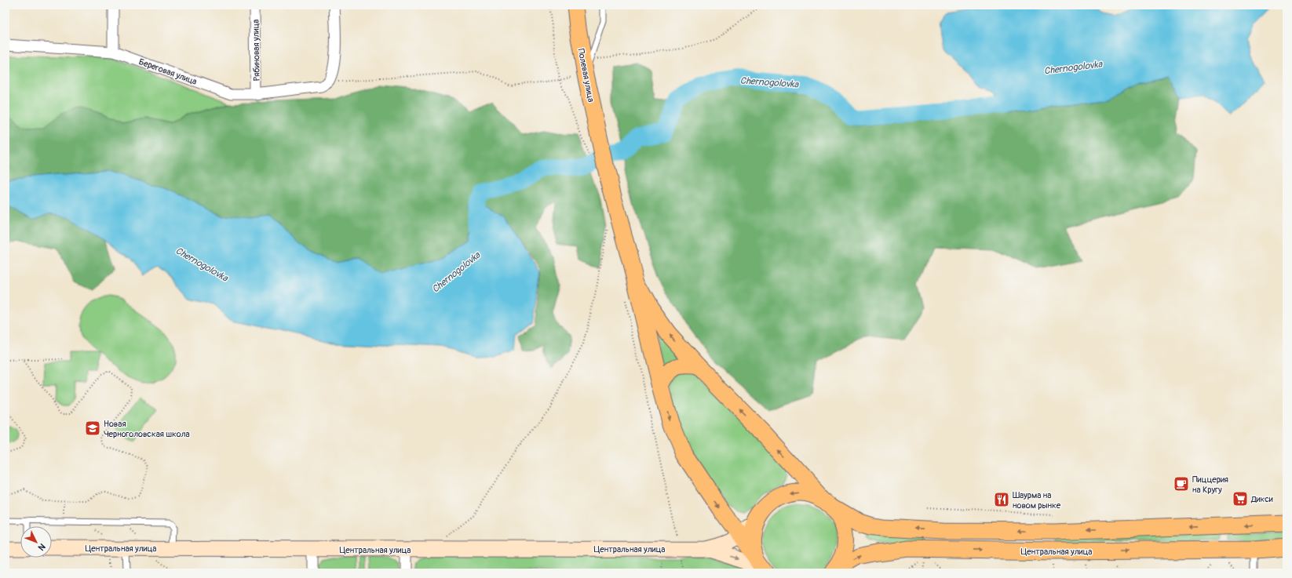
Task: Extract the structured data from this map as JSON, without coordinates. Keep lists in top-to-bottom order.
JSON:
{
  "streets": {
    "main road": ["Полевая улица", "Центральная улица"],
    "street": ["Рябиновая улица", "Береговая улица"]
  },
  "crossings": [
    ["Рябиновая улица", "Береговая улица"]
  ],
  "water": ["Chernogolovka"],
  "places": {
    "school or university": ["Новая Черноголовская школа"],
    "cafe": ["Пиццерия на Кругу"],
    "supermarket": ["Дикси"],
    "restaurant": ["Шаурма на новом рынке"]
  },
  "north": "bottom right"
}
